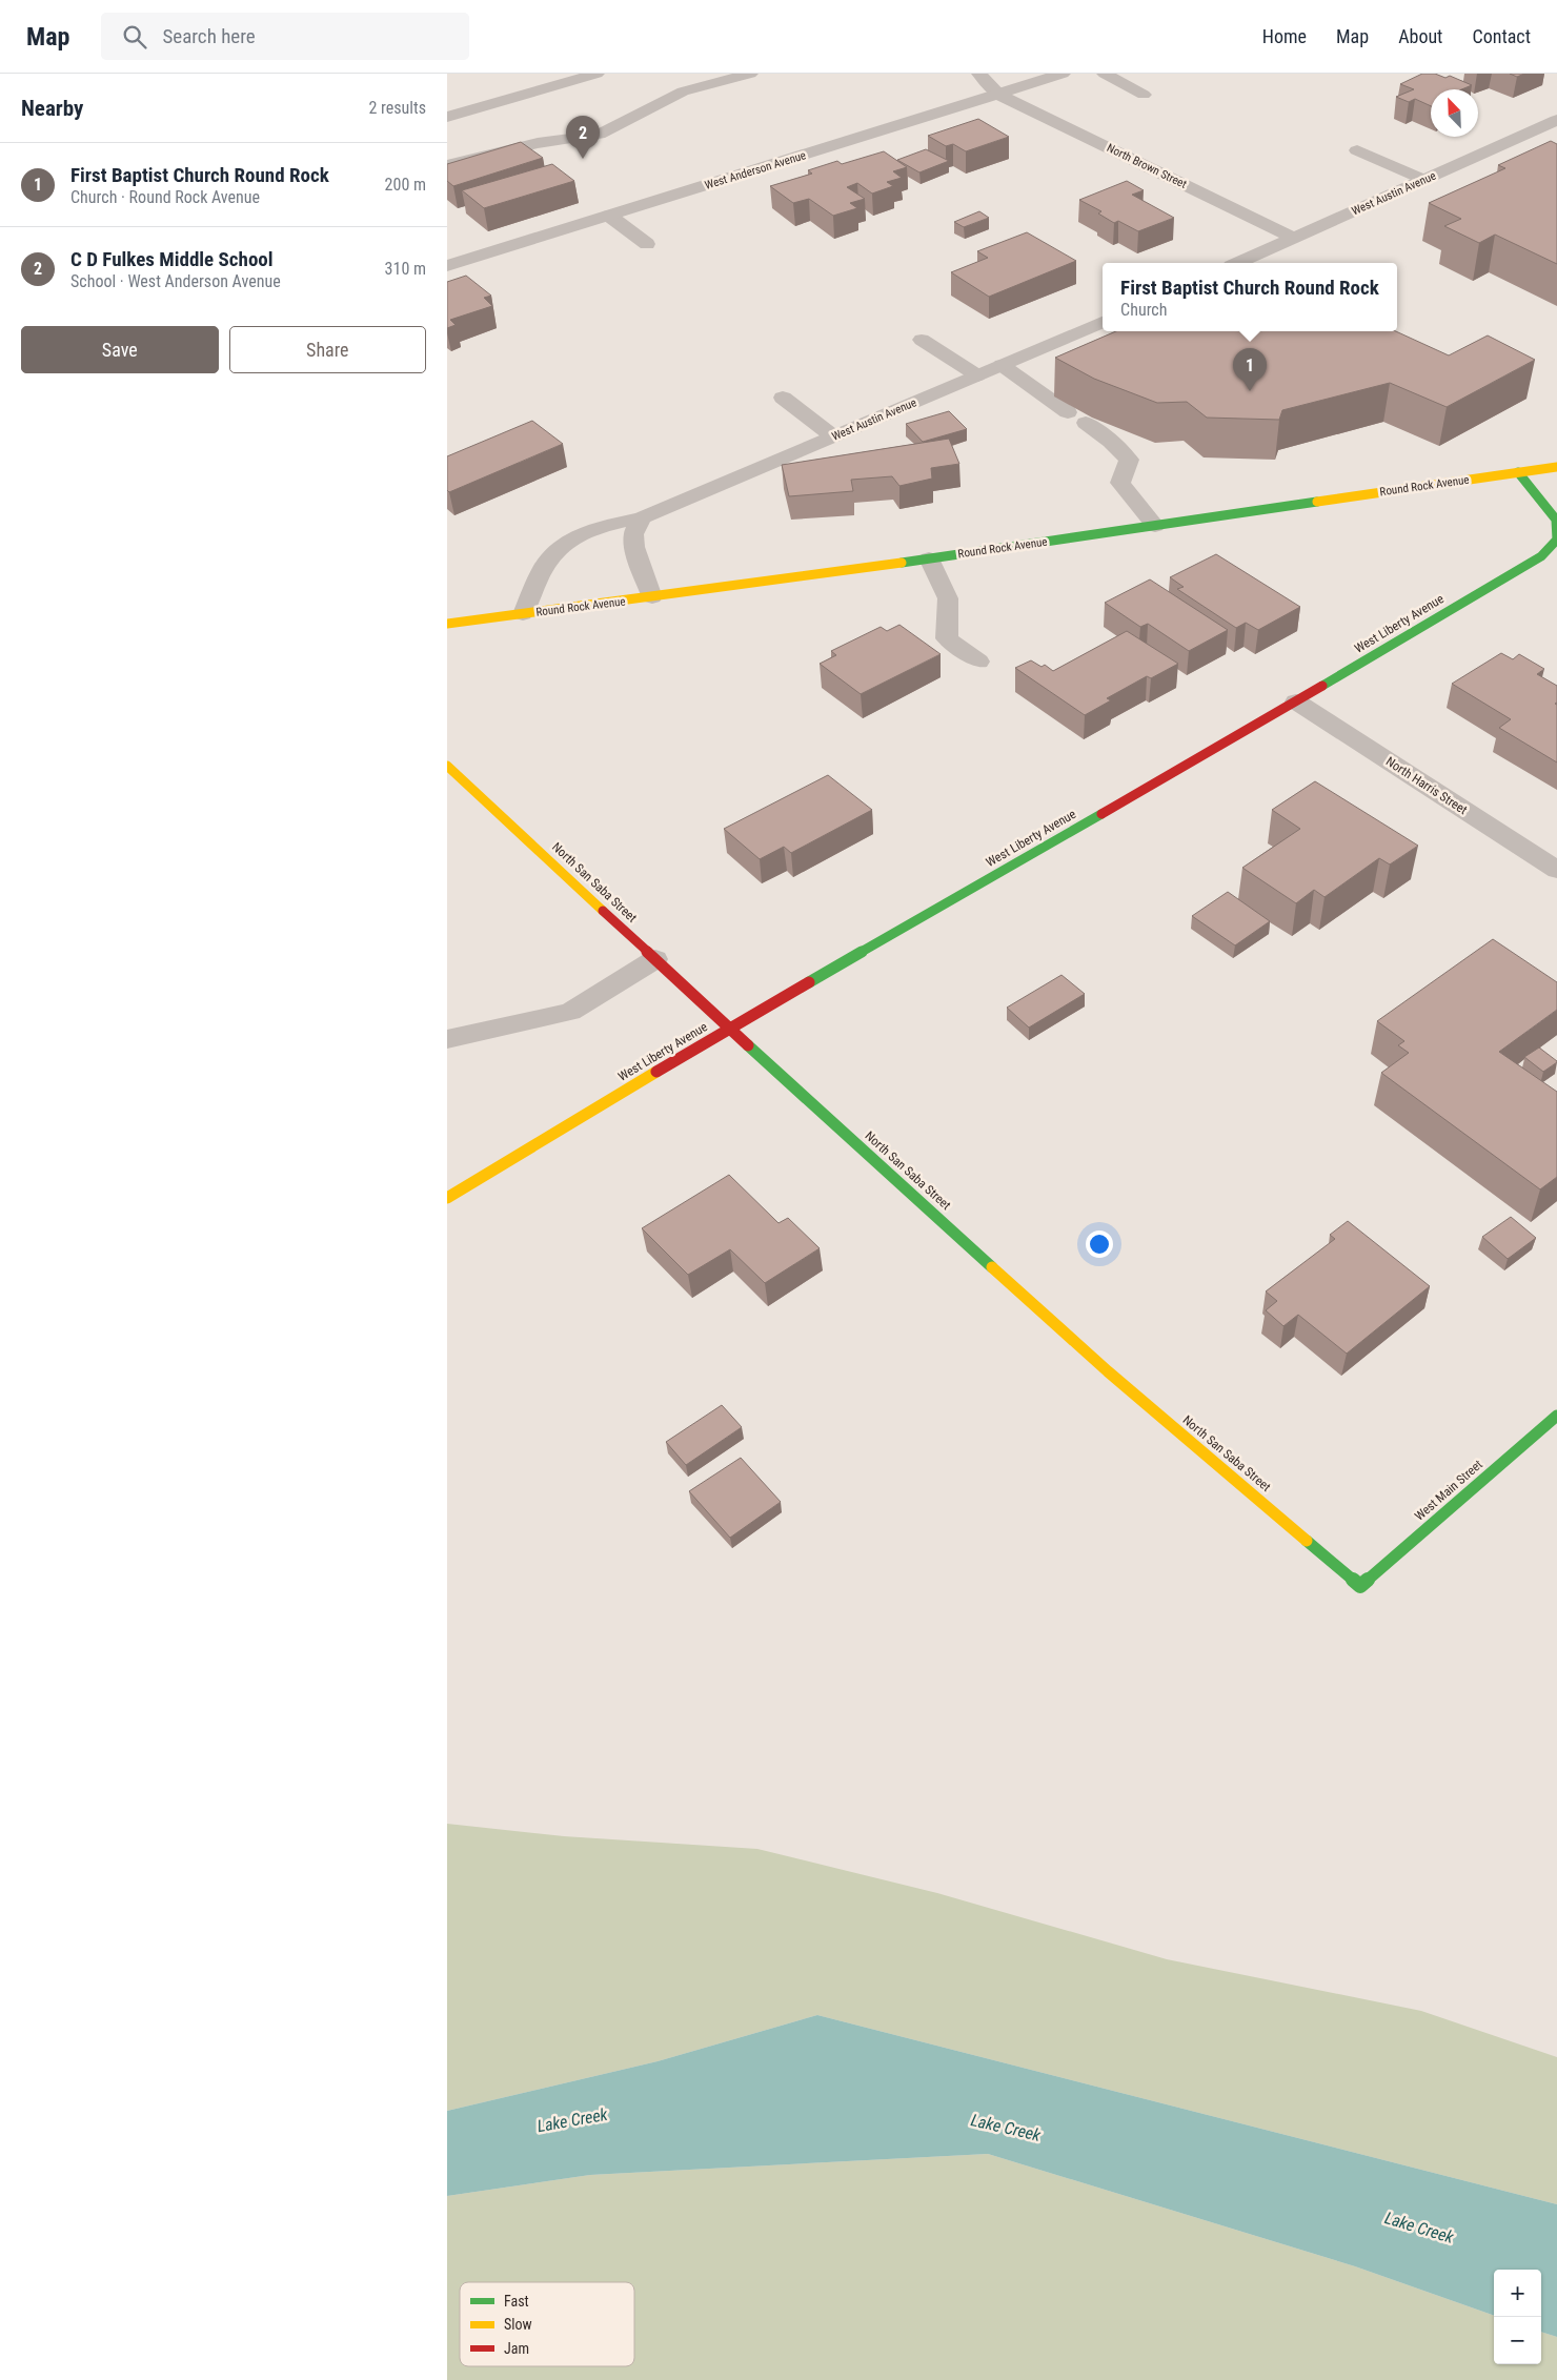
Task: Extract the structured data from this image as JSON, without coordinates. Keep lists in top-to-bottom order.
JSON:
{
  "streets": {
    "street": [
      "North Brown Street",
      "West Anderson Avenue",
      "West Austin Avenue",
      "Round Rock Avenue",
      "West Liberty Avenue",
      "North Harris Street",
      "North San Saba Street",
      "West Main Street"
    ]
  },
  "crossings": [
    ["North Brown Street", "West Anderson Avenue"],
    ["North Brown Street", "West Austin Avenue"],
    ["West Austin Avenue", "Round Rock Avenue"],
    ["Round Rock Avenue", "West Liberty Avenue"],
    ["West Liberty Avenue", "North Harris Street"],
    ["West Liberty Avenue", "North San Saba Street"],
    ["North San Saba Street", "West Main Street"]
  ],
  "water": ["Lake Creek"],
  "legend": ["Fast", "Slow", "Jam"],
  "north": "top left",
  "page": {
    "header": "Map",
    "search": "Search here",
    "nav": [
      "Home",
      "Map",
      "About",
      "Contact"
    ],
    "heading": ["Nearby", "2 results"],
    "pins": ["2", "1"],
    "list": [
      {
        "mark": "1",
        "name": "First Baptist Church Round Rock",
        "note": "Church · Round Rock Avenue",
        "value": "200 m"
      },
      {
        "mark": "2",
        "name": "C D Fulkes Middle School",
        "note": "School · West Anderson Avenue",
        "value": "310 m"
      }
    ],
    "popup": ["First Baptist Church Round Rock", "Church"],
    "buttons": ["Save", "Share"],
    "map_buttons": ["+", "−"]
  }
}
